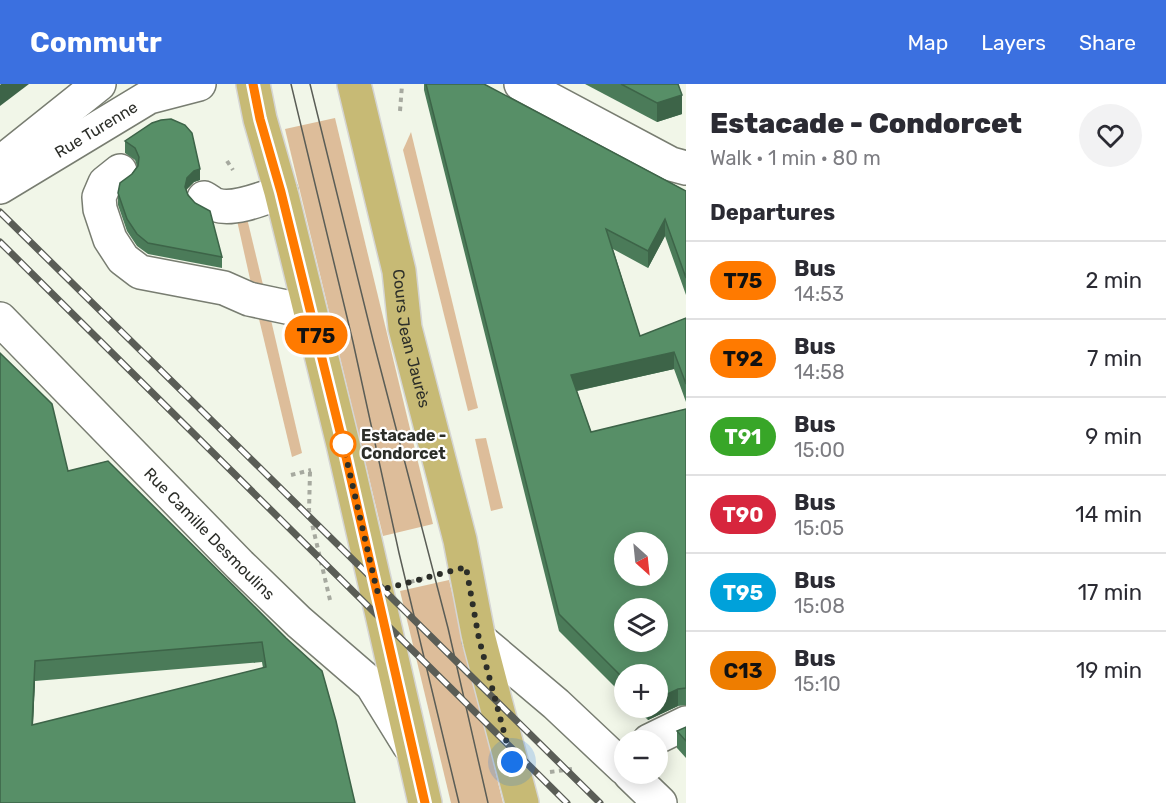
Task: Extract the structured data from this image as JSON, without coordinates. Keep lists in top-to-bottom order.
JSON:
{
  "streets": {
    "main road": ["Cours Jean Jaurès"],
    "street": ["Rue Turenne", "Rue Camille Desmoulins"]
  },
  "places": ["Estacade - Condorcet"],
  "lines": ["bus line T75"],
  "north": "bottom right",
  "page": {
    "header": "Commutr",
    "nav": ["Map", "Layers", "Share"],
    "on_map": "T75",
    "heading": [
      ["Estacade - Condorcet", "Walk · 1 min · 80 m"],
      "Departures"
    ],
    "list": [
      {
        "mark": "T75",
        "name": "Bus",
        "note": "14:53",
        "value": "2 min"
      },
      {
        "mark": "T92",
        "name": "Bus",
        "note": "14:58",
        "value": "7 min"
      },
      {
        "mark": "T91",
        "name": "Bus",
        "note": "15:00",
        "value": "9 min"
      },
      {
        "mark": "T90",
        "name": "Bus",
        "note": "15:05",
        "value": "14 min"
      },
      {
        "mark": "T95",
        "name": "Bus",
        "note": "15:08",
        "value": "17 min"
      },
      {
        "mark": "C13",
        "name": "Bus",
        "note": "15:10",
        "value": "19 min"
      }
    ],
    "map_buttons": ["+", "−"]
  }
}
